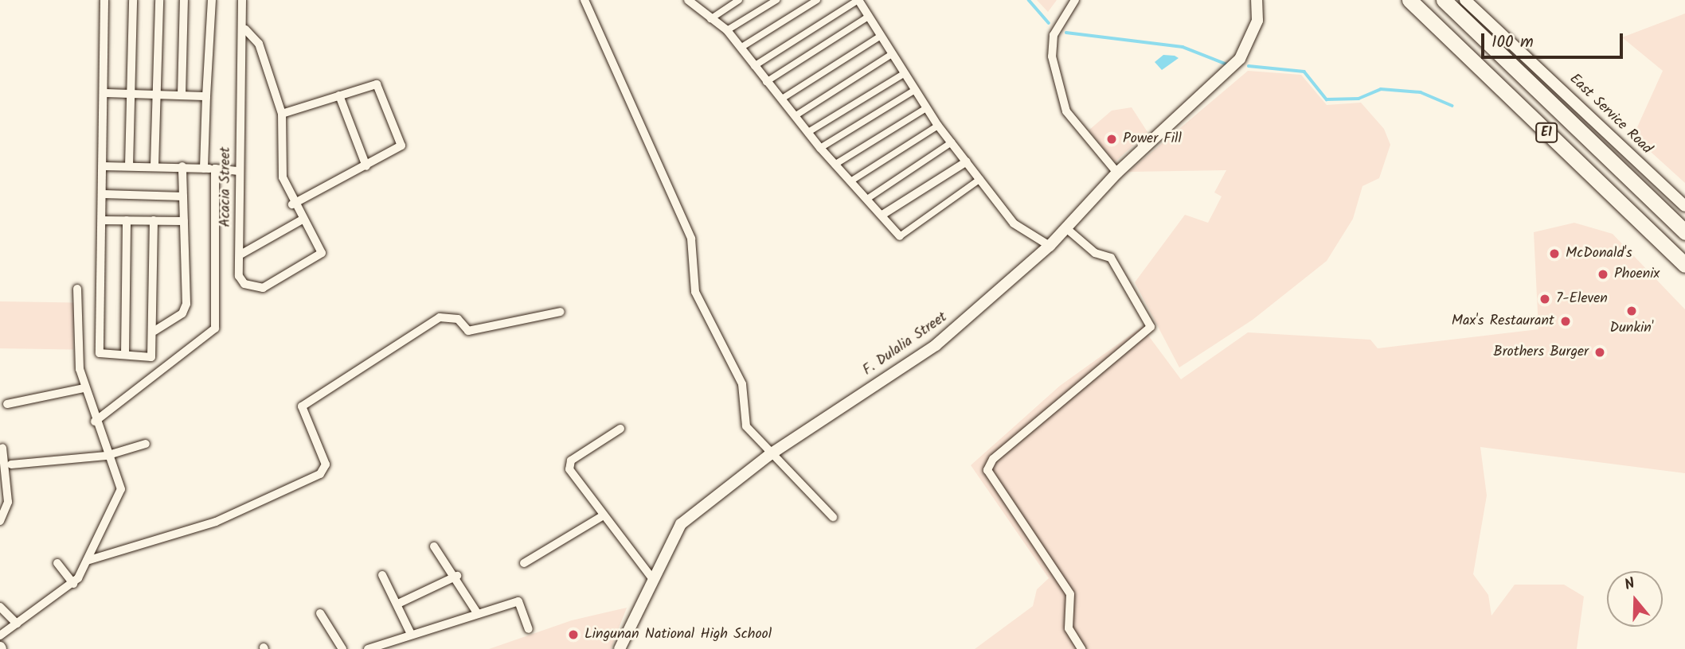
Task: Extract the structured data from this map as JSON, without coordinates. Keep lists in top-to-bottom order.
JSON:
{
  "streets": {
    "highway": ["E1"],
    "street": ["East Service Road", "Acacia Street", "F. Dulalia Street"]
  },
  "places": [
    "Power Fill",
    "McDonald's",
    "Phoenix",
    "7-Eleven",
    "Dunkin'",
    "Max's Restaurant",
    "Brothers Burger",
    "Lingunan National High School"
  ],
  "scale_bar": "100 m",
  "north": "top"
}
